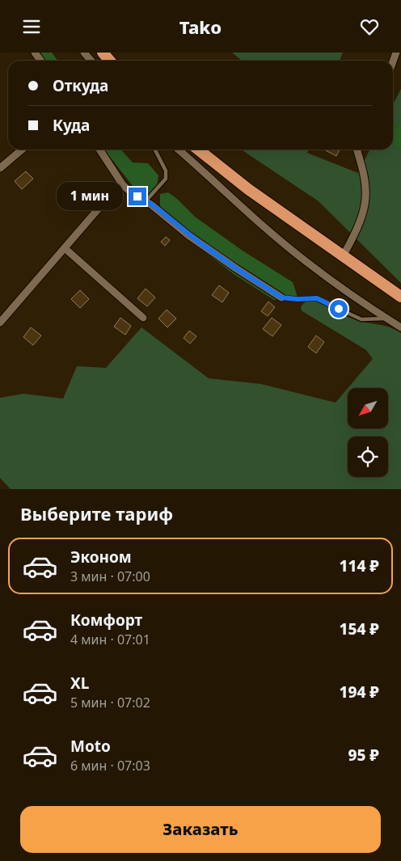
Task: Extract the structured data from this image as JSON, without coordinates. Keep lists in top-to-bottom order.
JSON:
{
  "north": "bottom left",
  "page": {
    "header": "Tako",
    "banner": ["Откуда", "Куда"],
    "bubble": "1 мин",
    "heading": "Выберите тариф",
    "list": [
      {
        "name": "Эконом",
        "note": "3 мин · 07:00",
        "value": "114 ₽"
      },
      {
        "name": "Комфорт",
        "note": "4 мин · 07:01",
        "value": "154 ₽"
      },
      {
        "name": "XL",
        "note": "5 мин · 07:02",
        "value": "194 ₽"
      },
      {
        "name": "Moto",
        "note": "6 мин · 07:03",
        "value": "95 ₽"
      }
    ],
    "buttons": "Заказать"
  }
}
